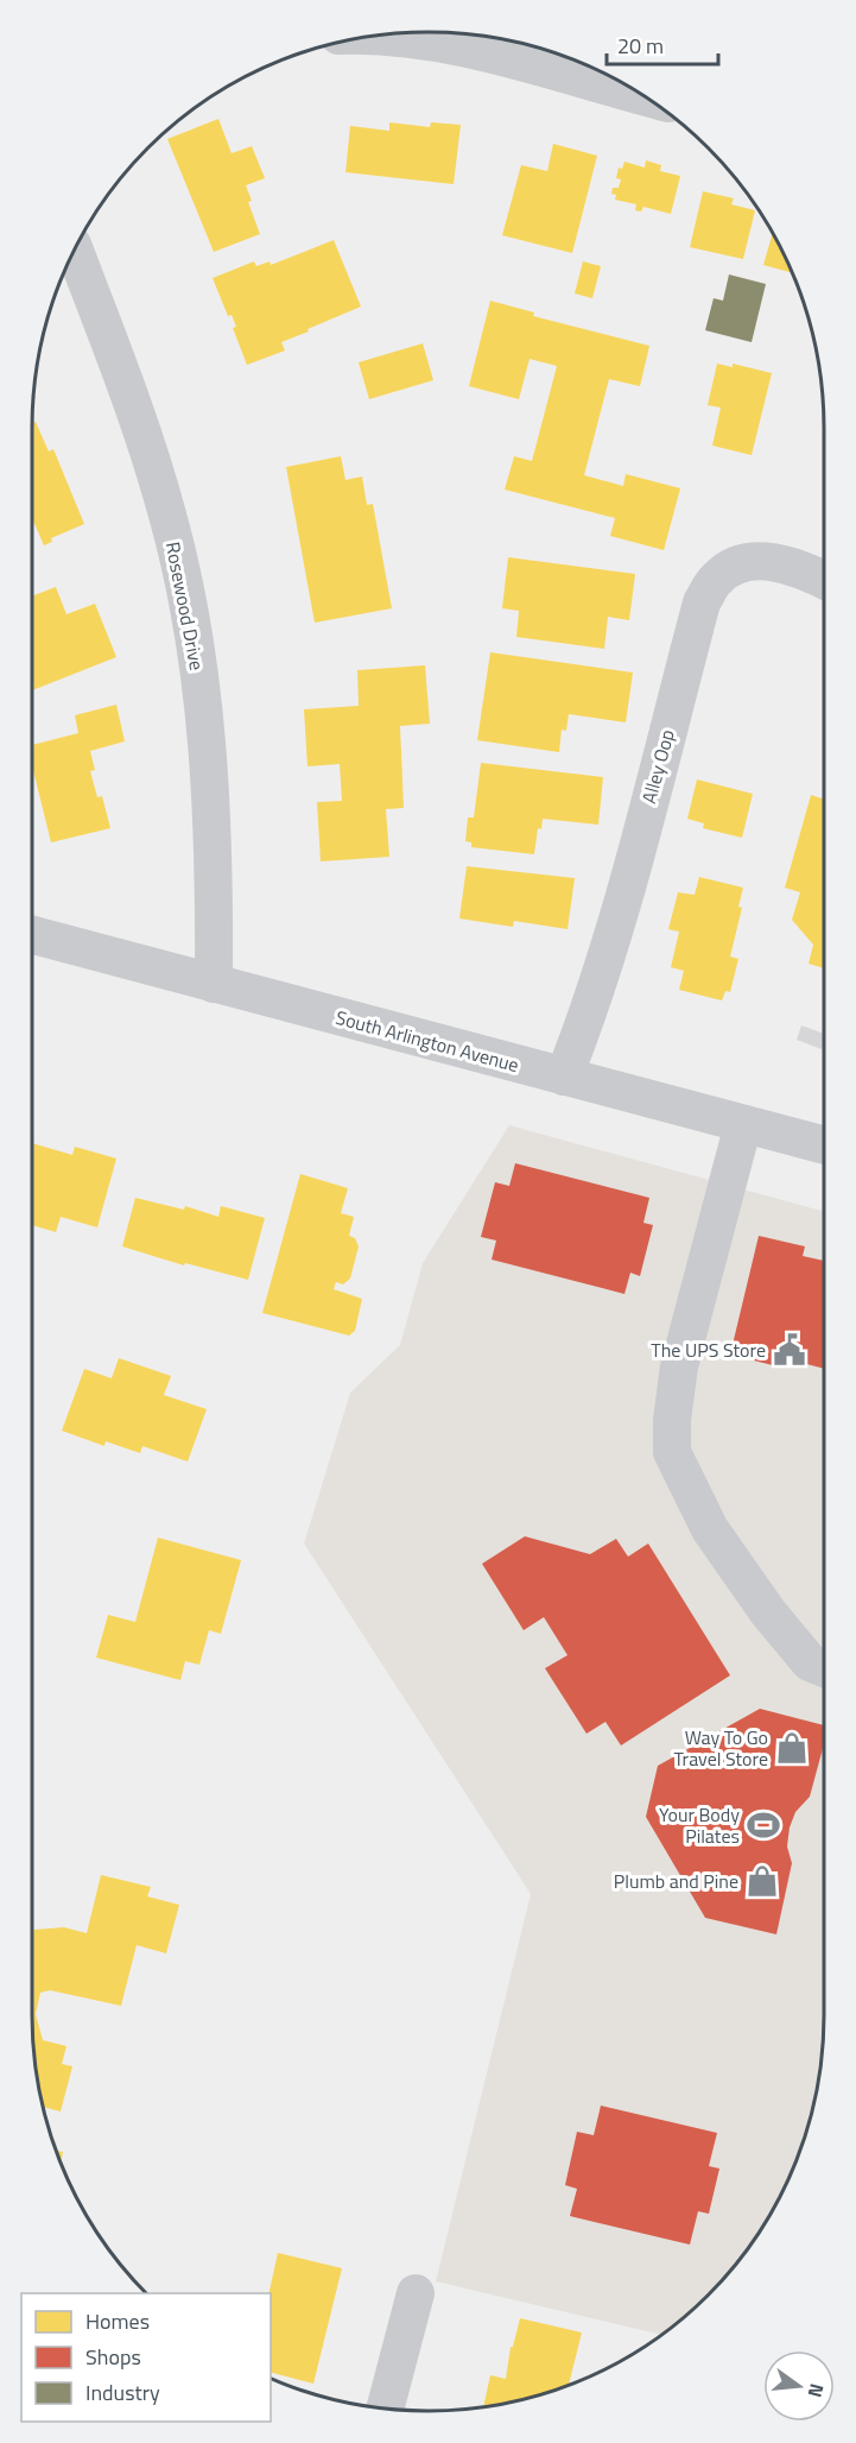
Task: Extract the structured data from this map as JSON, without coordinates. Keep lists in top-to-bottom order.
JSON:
{
  "streets": {
    "street": ["Rosewood Drive", "Alley Oop", "South Arlington Avenue"]
  },
  "crossings": [
    ["Rosewood Drive", "South Arlington Avenue"],
    ["Alley Oop", "South Arlington Avenue"]
  ],
  "places": {
    "public building": ["The UPS Store"],
    "shop": ["Way To Go Travel Store", "Plumb and Pine"],
    "sports": ["Your Body Pilates"]
  },
  "legend": ["Homes", "Shops", "Industry"],
  "scale_bar": "20 m",
  "north": "right"
}
